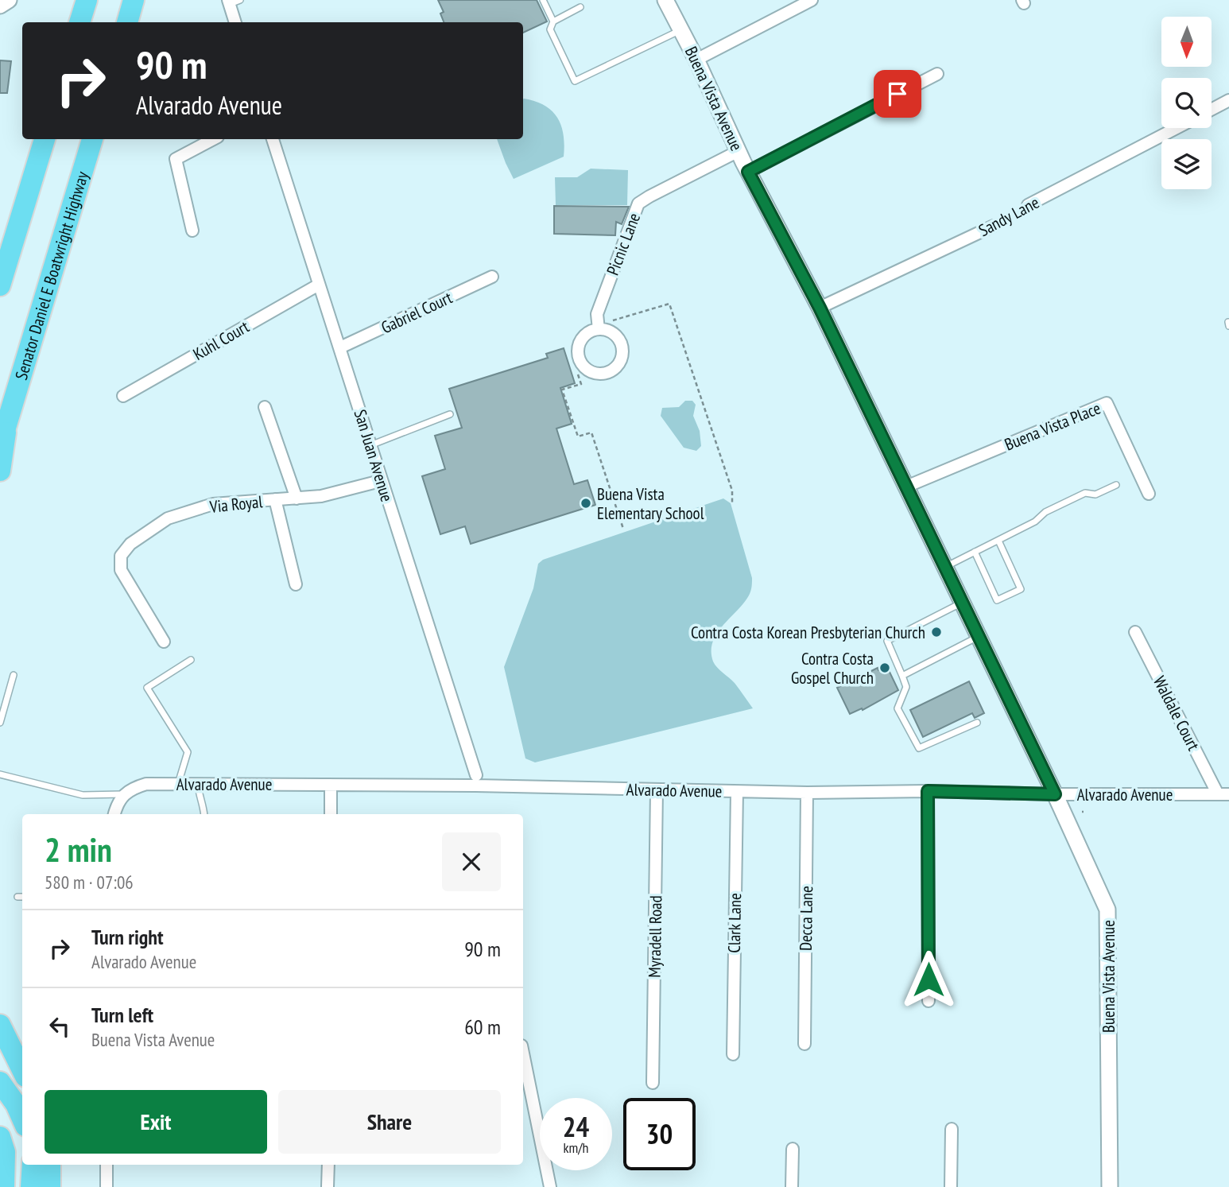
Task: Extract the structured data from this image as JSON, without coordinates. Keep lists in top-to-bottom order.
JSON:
{
  "streets": {
    "highway": ["Senator Daniel E Boatwright Highway"],
    "street": [
      "Buena Vista Avenue",
      "Sandy Lane",
      "Picnic Lane",
      "Gabriel Court",
      "Kuhl Court",
      "Buena Vista Place",
      "San Juan Avenue",
      "Via Royal",
      "Waldale Court",
      "Alvarado Avenue",
      "Decca Lane",
      "Clark Lane",
      "Myradell Road"
    ]
  },
  "crossings": [
    ["Buena Vista Avenue", "Sandy Lane"],
    ["Buena Vista Avenue", "Picnic Lane"],
    ["Buena Vista Avenue", "Buena Vista Place"],
    ["Buena Vista Avenue", "Alvarado Avenue"],
    ["Gabriel Court", "San Juan Avenue"],
    ["Kuhl Court", "San Juan Avenue"],
    ["San Juan Avenue", "Via Royal"],
    ["Waldale Court", "Alvarado Avenue"],
    ["Alvarado Avenue", "Decca Lane"],
    ["Alvarado Avenue", "Clark Lane"],
    ["Alvarado Avenue", "Myradell Road"]
  ],
  "places": ["Buena Vista Elementary School", "Contra Costa Korean Presbyterian Church", "Contra Costa Gospel Church"],
  "north": "bottom",
  "page": {
    "turn": ["90 m", "Alvarado Avenue"],
    "heading": ["2 min", "580 m · 07:06"],
    "list": [
      {
        "name": "Turn right",
        "note": "Alvarado Avenue",
        "value": "90 m"
      },
      {
        "name": "Turn left",
        "note": "Buena Vista Avenue",
        "value": "60 m"
      }
    ],
    "buttons": ["Exit", "Share"],
    "speed": "24 km/h",
    "limit": "30"
  }
}
